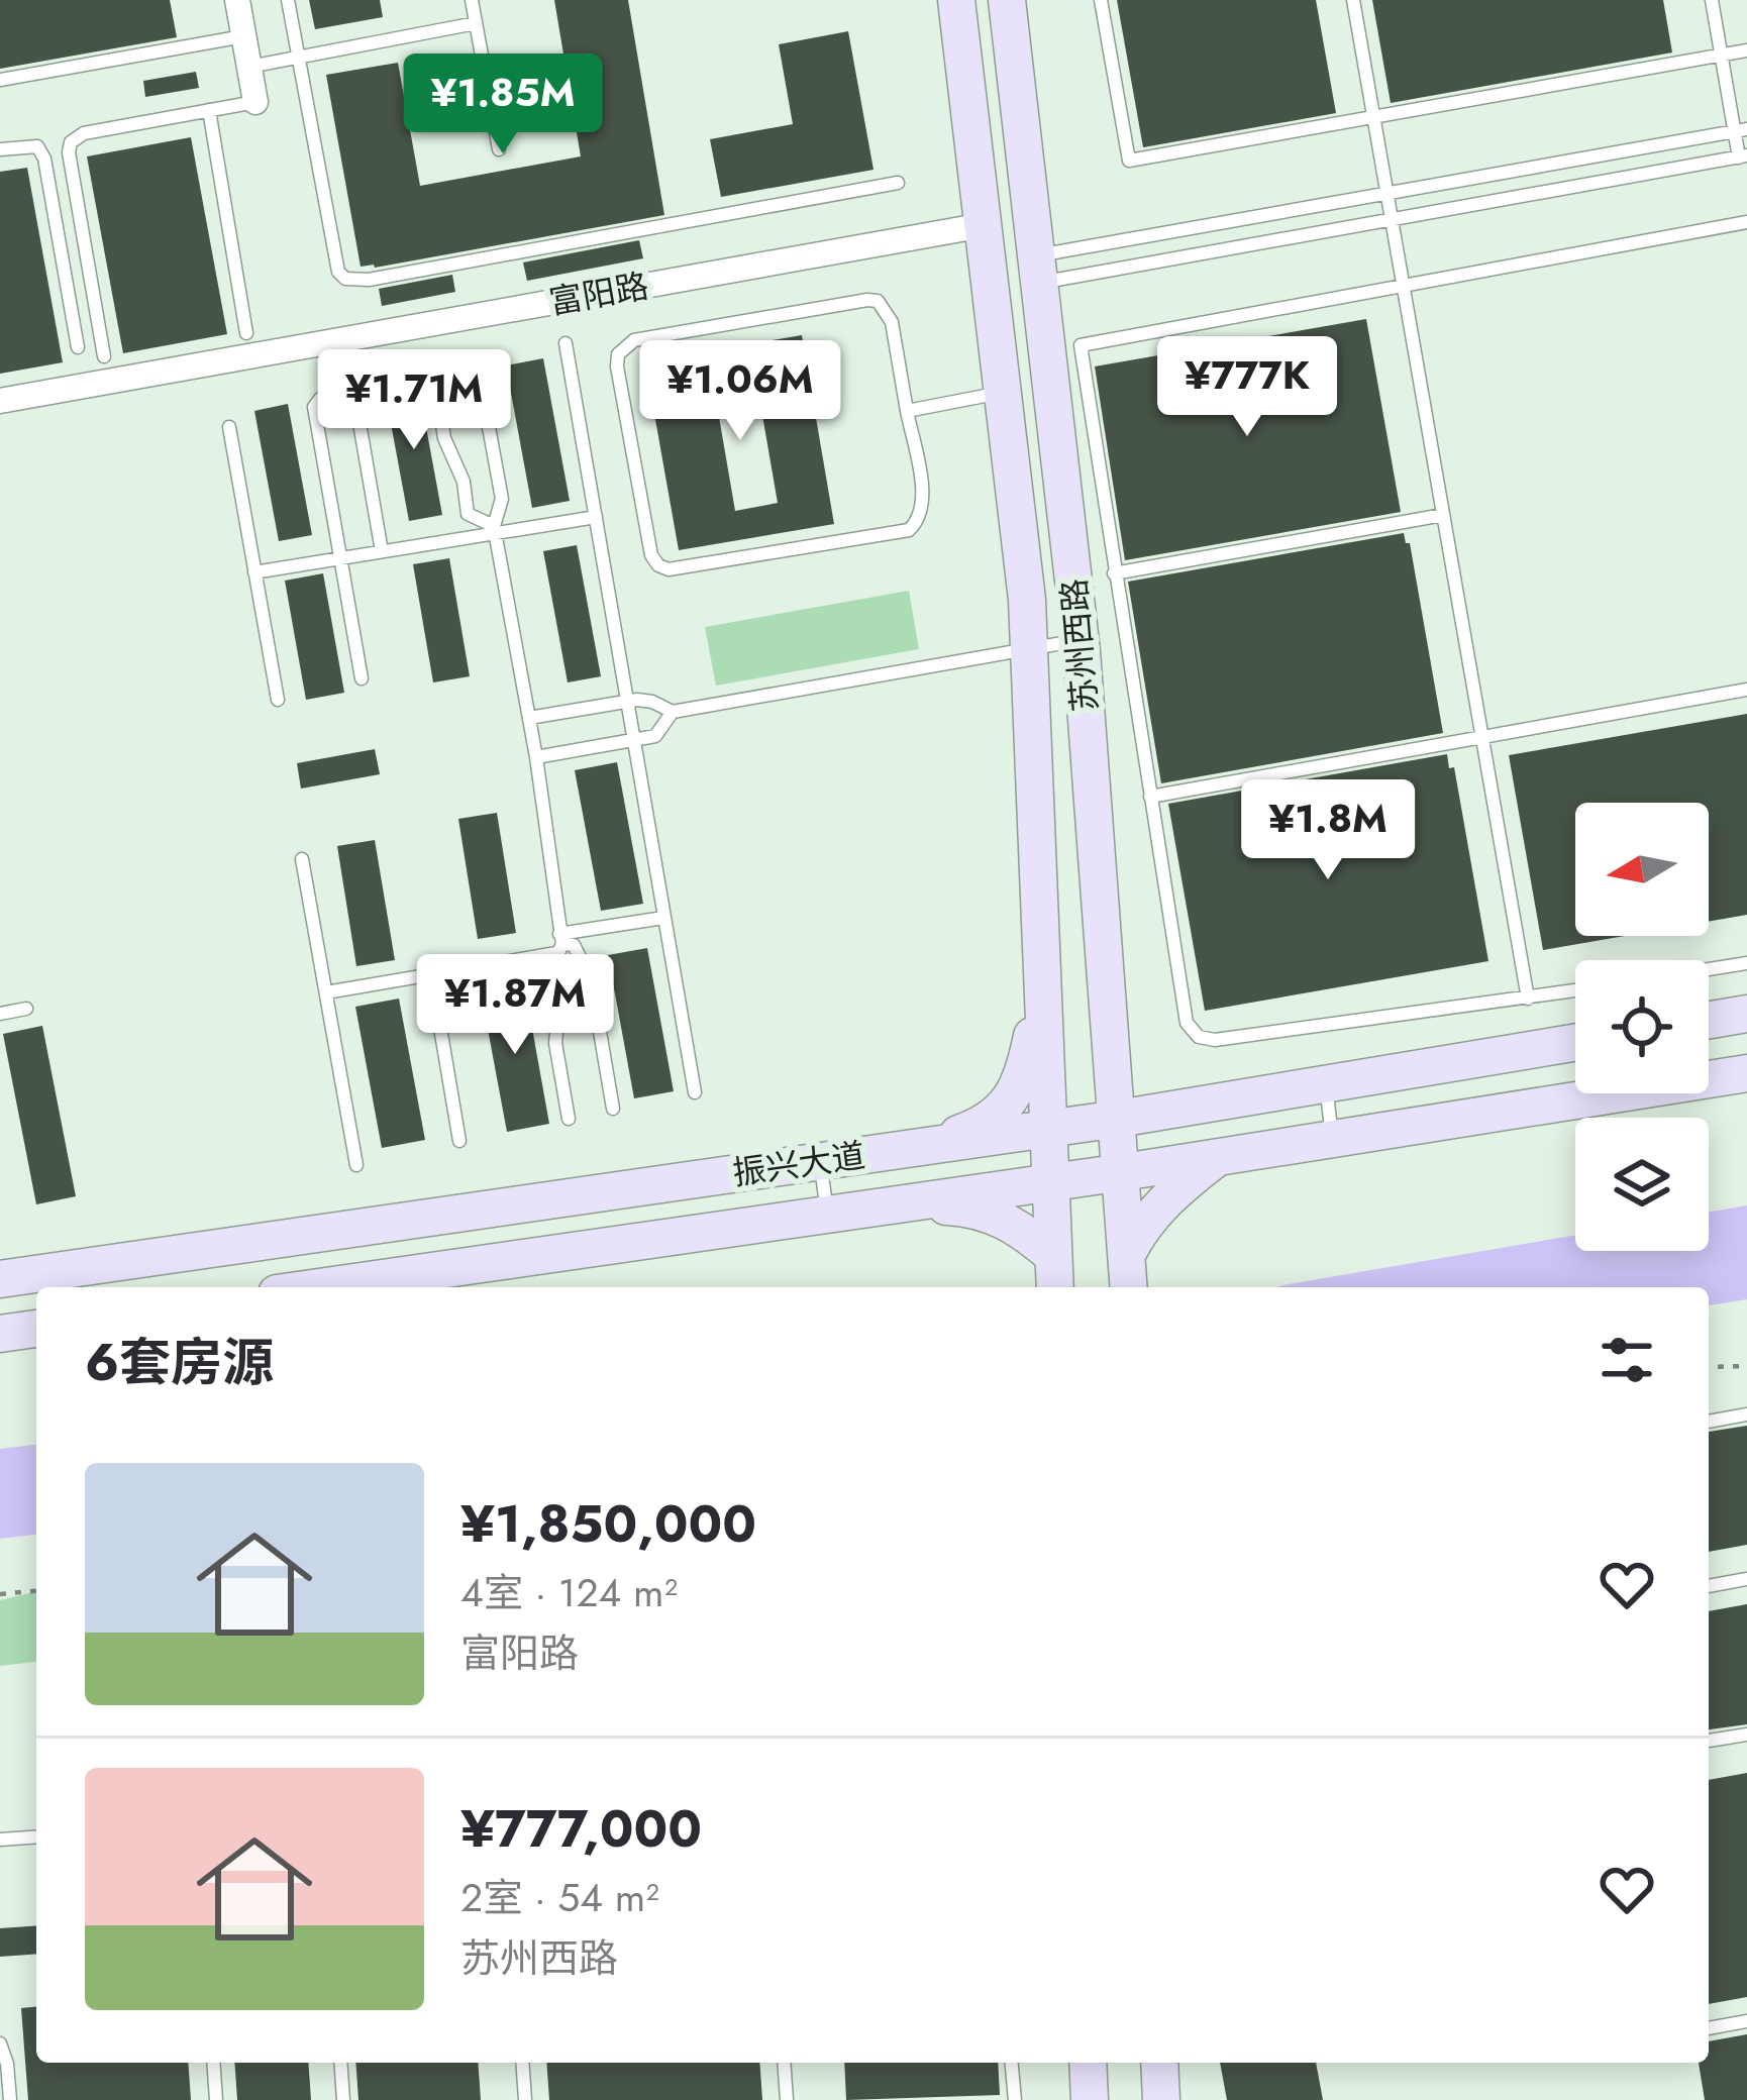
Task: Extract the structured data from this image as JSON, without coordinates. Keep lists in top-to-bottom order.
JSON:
{
  "streets": {
    "main road": ["苏州西路", "振兴大道"],
    "street": ["富阳路"]
  },
  "crossings": [
    ["富阳路", "苏州西路"],
    ["苏州西路", "振兴大道"]
  ],
  "north": "left",
  "page": {
    "price": [
      "¥1.85M",
      "¥777K",
      "¥1.06M",
      "¥1.71M",
      "¥1.8M",
      "¥1.87M"
    ],
    "heading": "6套房源",
    "list": [
      {
        "name": "¥1,850,000",
        "note": "4室 · 124 m² · 富阳路"
      },
      {
        "name": "¥777,000",
        "note": "2室 · 54 m² · 苏州西路"
      }
    ]
  }
}
